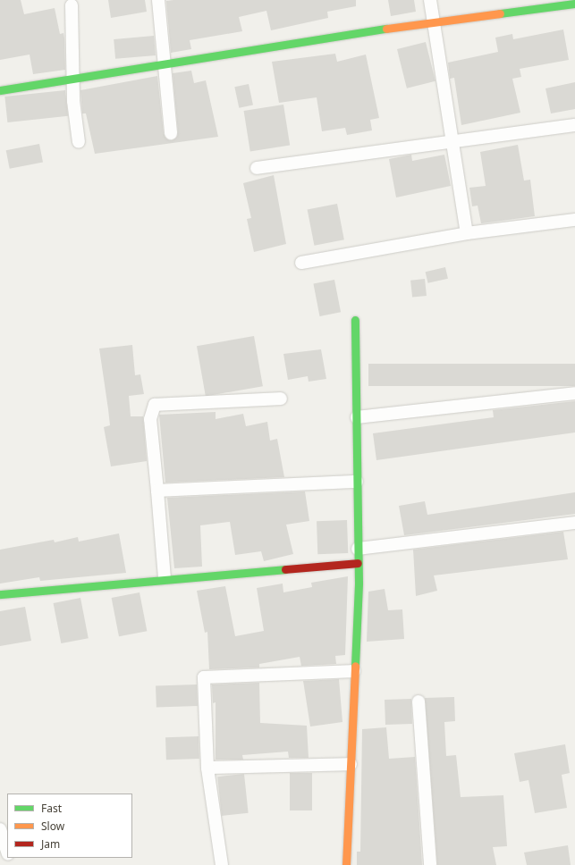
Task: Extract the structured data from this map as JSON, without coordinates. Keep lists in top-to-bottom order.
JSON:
{
  "legend": ["Fast", "Slow", "Jam"]
}
